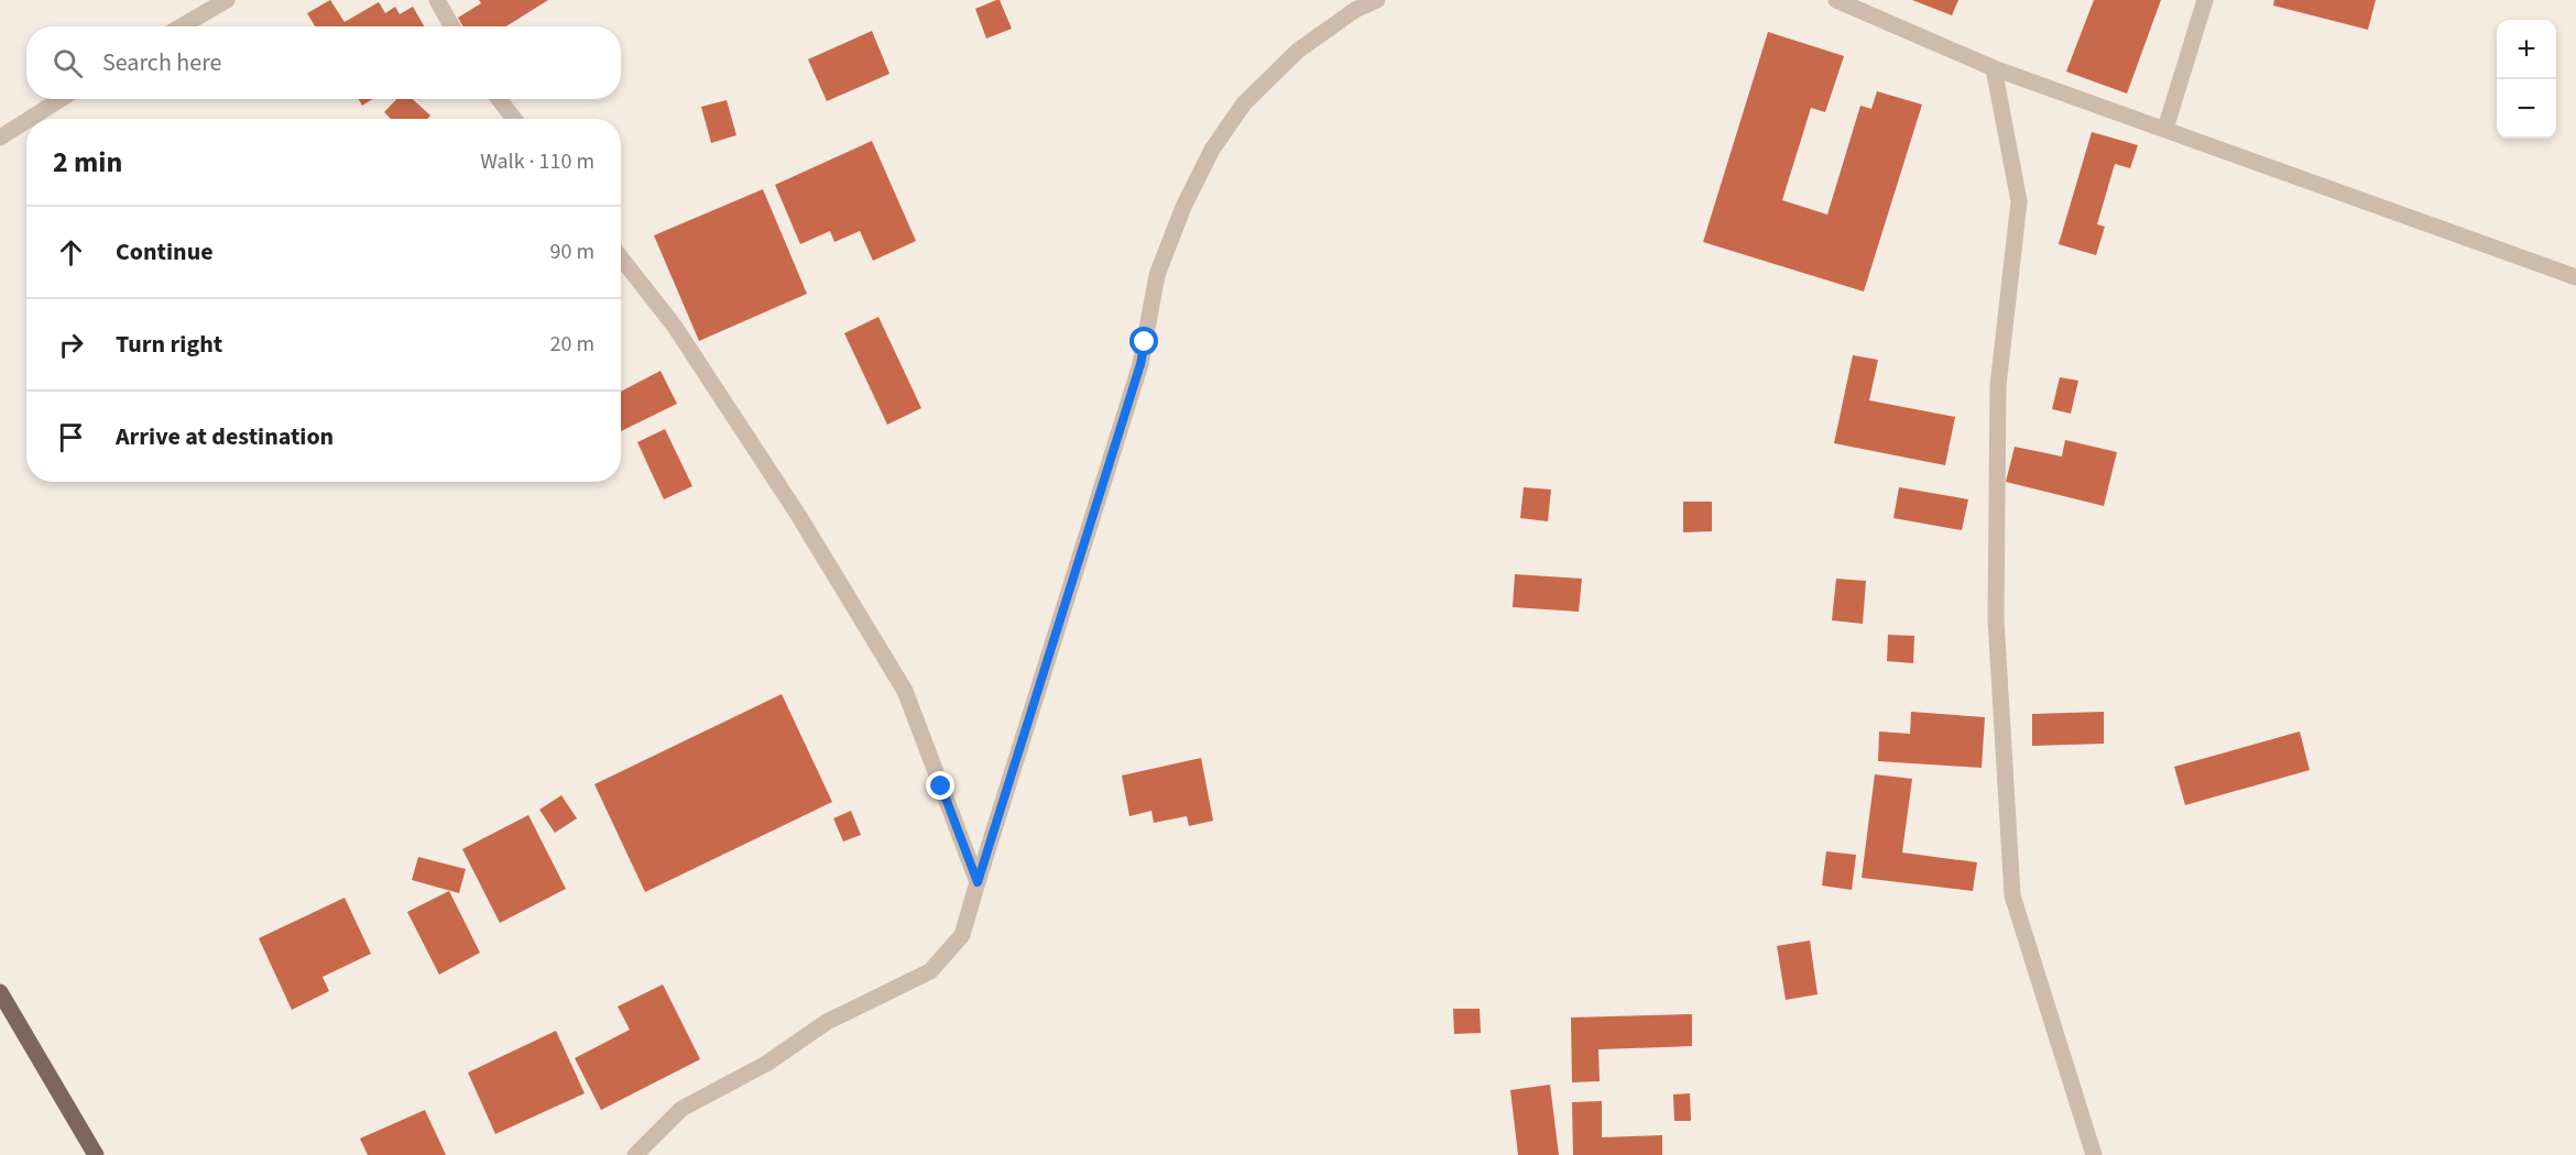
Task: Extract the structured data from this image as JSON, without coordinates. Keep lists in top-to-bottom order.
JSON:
{
  "page": {
    "map_buttons": ["+", "−"],
    "search": "Search here",
    "heading": ["2 min", "Walk · 110 m"],
    "list": [
      ["Continue", "90 m"],
      ["Turn right", "20 m"],
      "Arrive at destination"
    ]
  }
}
